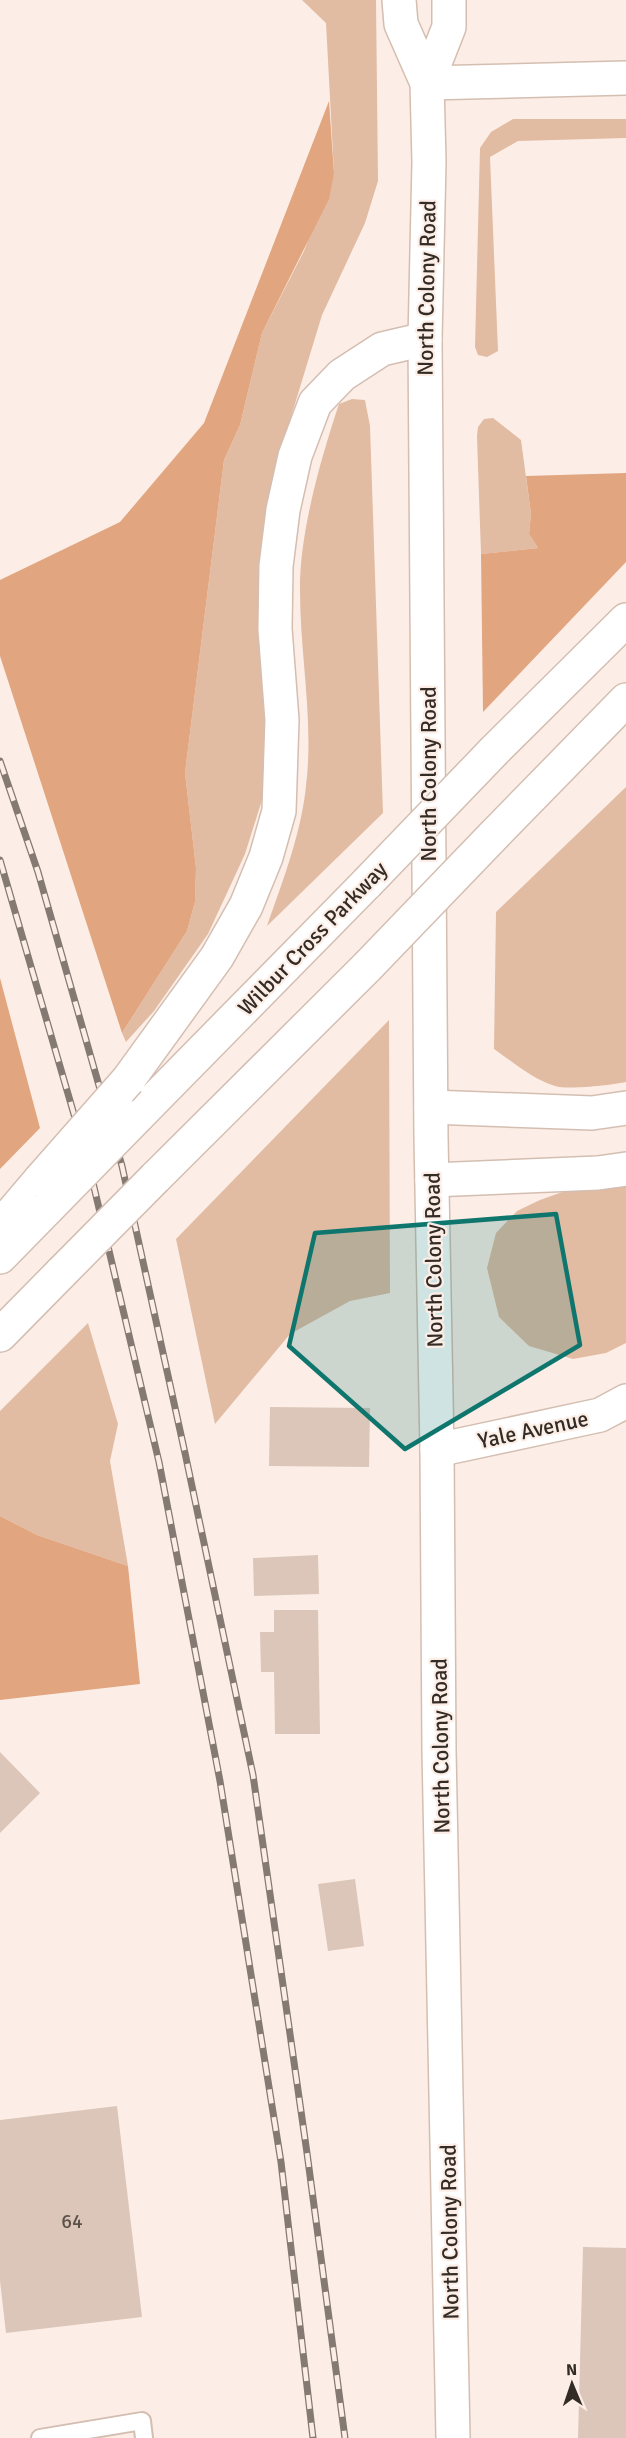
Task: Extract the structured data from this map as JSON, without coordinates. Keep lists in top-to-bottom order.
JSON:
{
  "streets": {
    "main road": ["North Colony Road", "Wilbur Cross Parkway", "Yale Avenue"]
  },
  "crossings": [
    ["North Colony Road", "Yale Avenue"]
  ],
  "house_numbers": ["64"],
  "north": "top"
}
